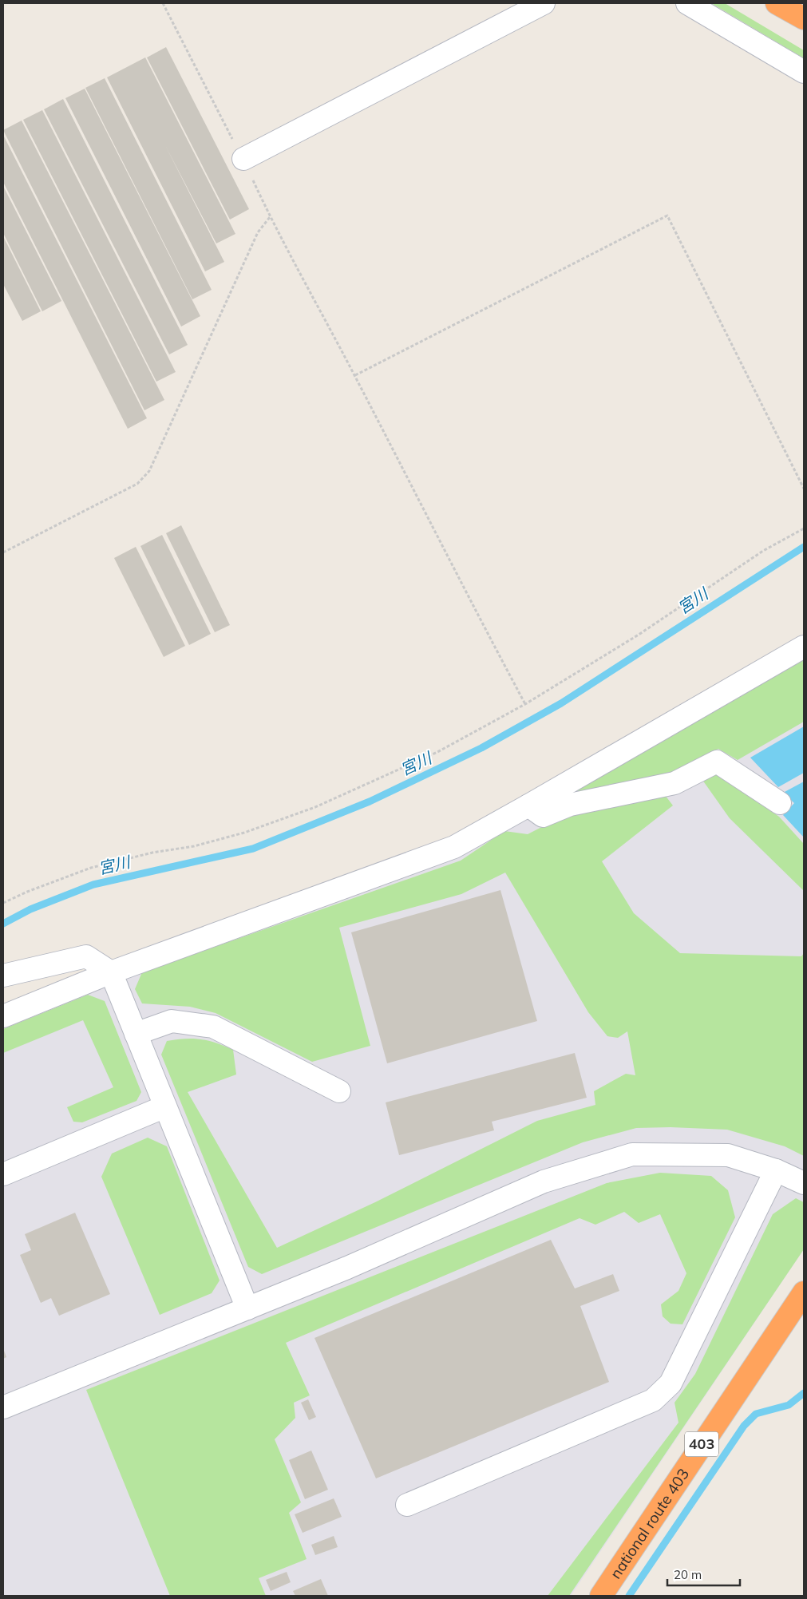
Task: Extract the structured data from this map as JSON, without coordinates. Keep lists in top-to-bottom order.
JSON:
{
  "streets": {
    "highway": ["403", "national route 403"]
  },
  "water": ["宮川"],
  "scale_bar": "20 m"
}
